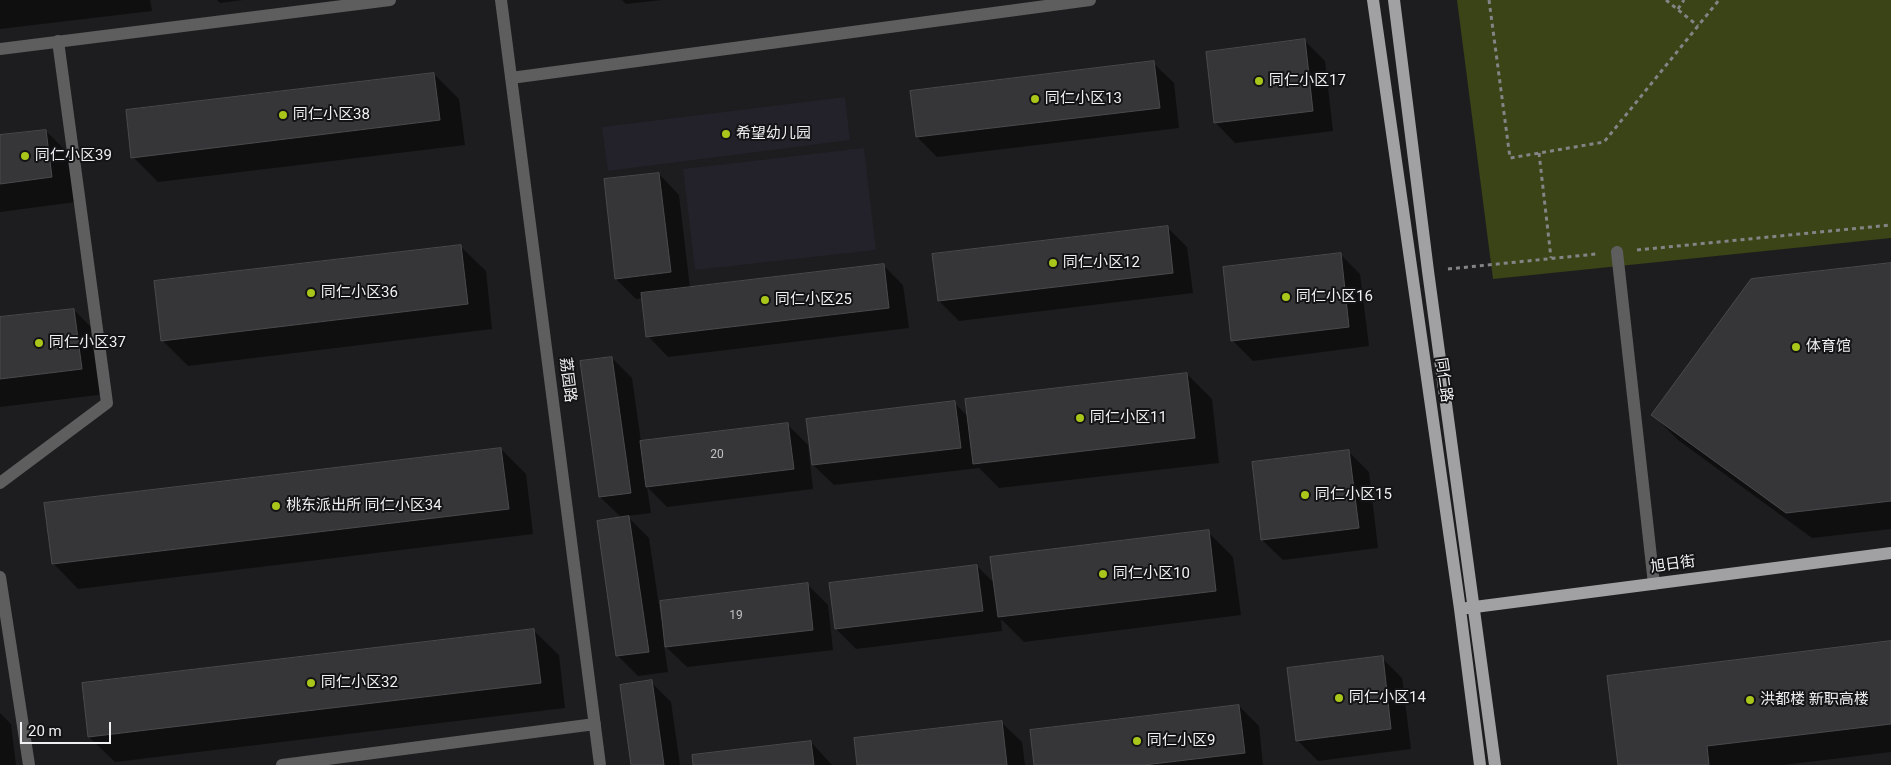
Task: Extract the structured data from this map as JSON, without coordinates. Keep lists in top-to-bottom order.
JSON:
{
  "streets": {
    "main road": ["同仁路", "旭日街"],
    "street": ["荔园路"]
  },
  "crossings": [
    ["同仁路", "旭日街"]
  ],
  "places": [
    "同仁小区17",
    "同仁小区13",
    "同仁小区38",
    "希望幼儿园",
    "同仁小区39",
    "同仁小区12",
    "同仁小区36",
    "同仁小区16",
    "同仁小区25",
    "同仁小区37",
    "体育馆",
    "同仁小区11",
    "同仁小区15",
    "桃东派出所 同仁小区34",
    "同仁小区10",
    "同仁小区32",
    "同仁小区14",
    "洪都楼 新职高楼",
    "同仁小区9"
  ],
  "house_numbers": ["20", "19"],
  "scale_bar": "20 m"
}
